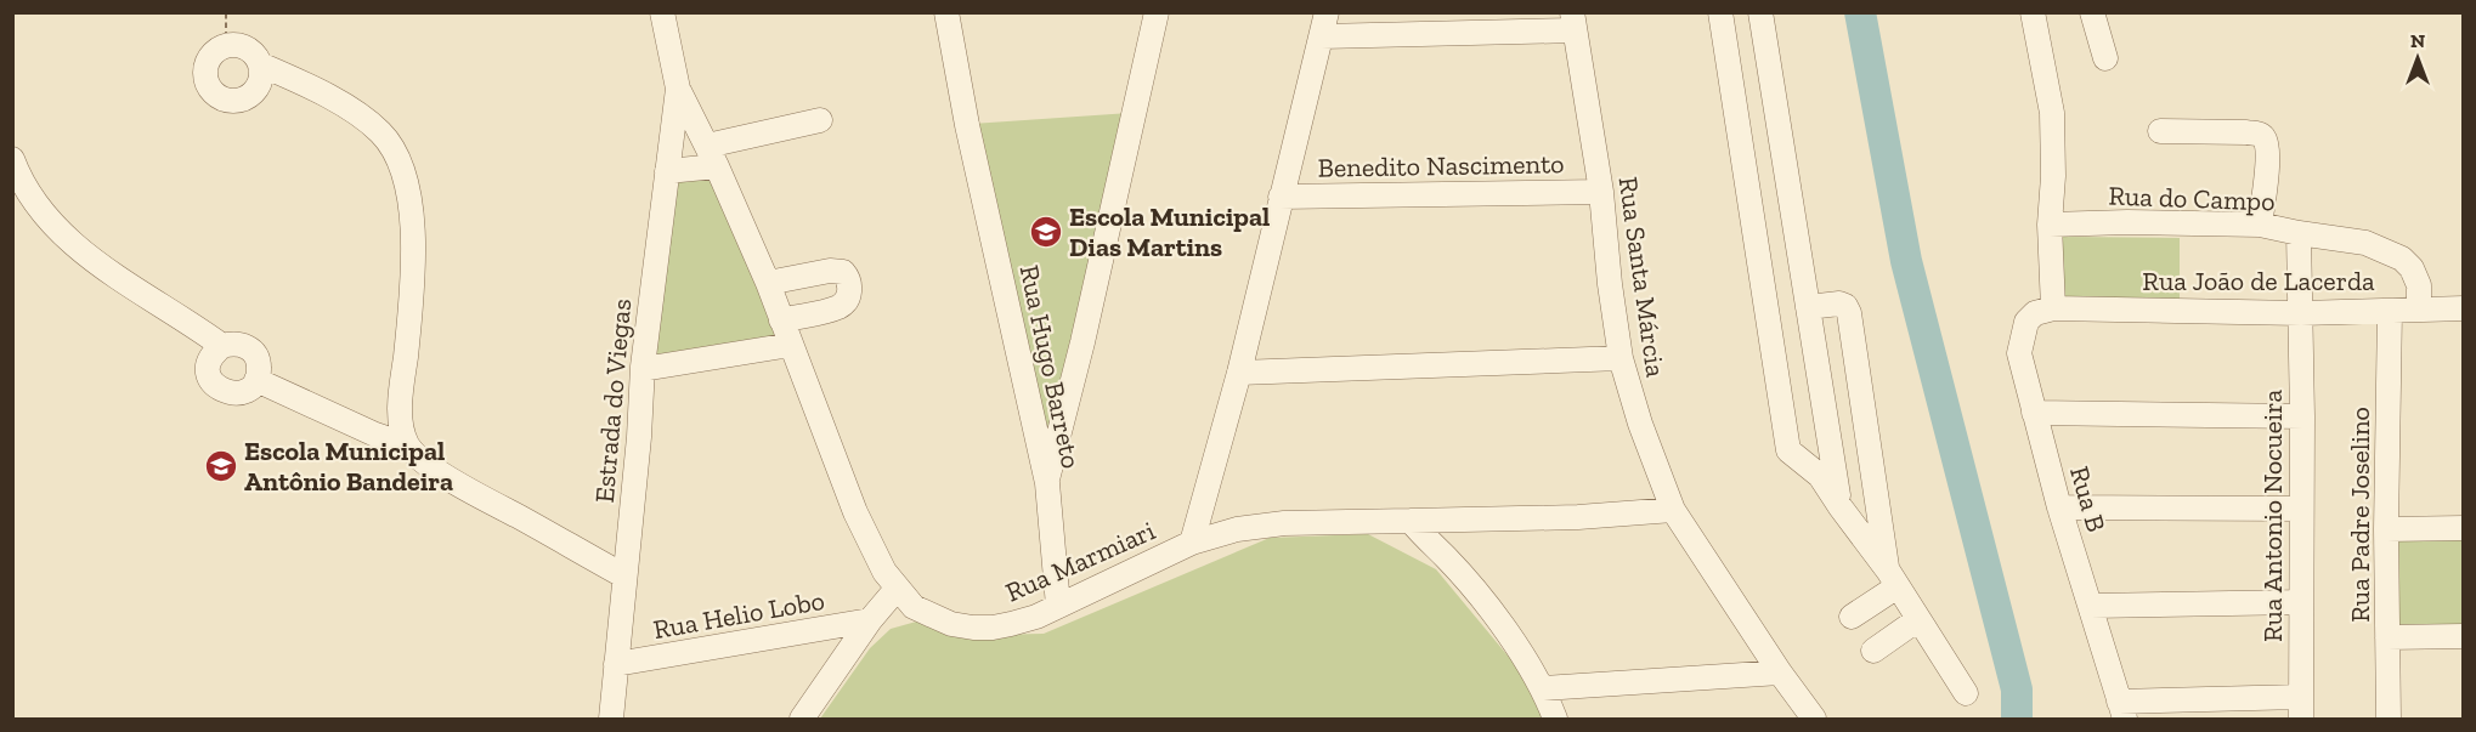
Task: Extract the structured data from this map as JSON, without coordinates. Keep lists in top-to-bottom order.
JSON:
{
  "streets": {
    "street": [
      "Benedito Nascimento",
      "Rua do Campo",
      "Rua Santa Márcia",
      "Rua João de Lacerda",
      "Rua Hugo Barreto",
      "Estrada do Viegas",
      "Rua B",
      "Rua Padre Joselino",
      "Rua Antonio Nocueira",
      "Rua Marmiari",
      "Rua Helio Lobo"
    ]
  },
  "crossings": [
    ["Benedito Nascimento", "Rua Santa Márcia"],
    ["Rua do Campo", "Rua João de Lacerda"],
    ["Rua do Campo", "Rua Antonio Nocueira"],
    ["Rua Santa Márcia", "Rua Marmiari"],
    ["Rua João de Lacerda", "Rua B"],
    ["Rua João de Lacerda", "Rua Padre Joselino"],
    ["Rua João de Lacerda", "Rua Antonio Nocueira"],
    ["Rua Hugo Barreto", "Rua Marmiari"],
    ["Estrada do Viegas", "Rua Marmiari"],
    ["Estrada do Viegas", "Rua Helio Lobo"]
  ],
  "places": {
    "school or university": ["Escola Municipal Dias Martins", "Escola Municipal Antônio Bandeira"]
  },
  "north": "top"
}
